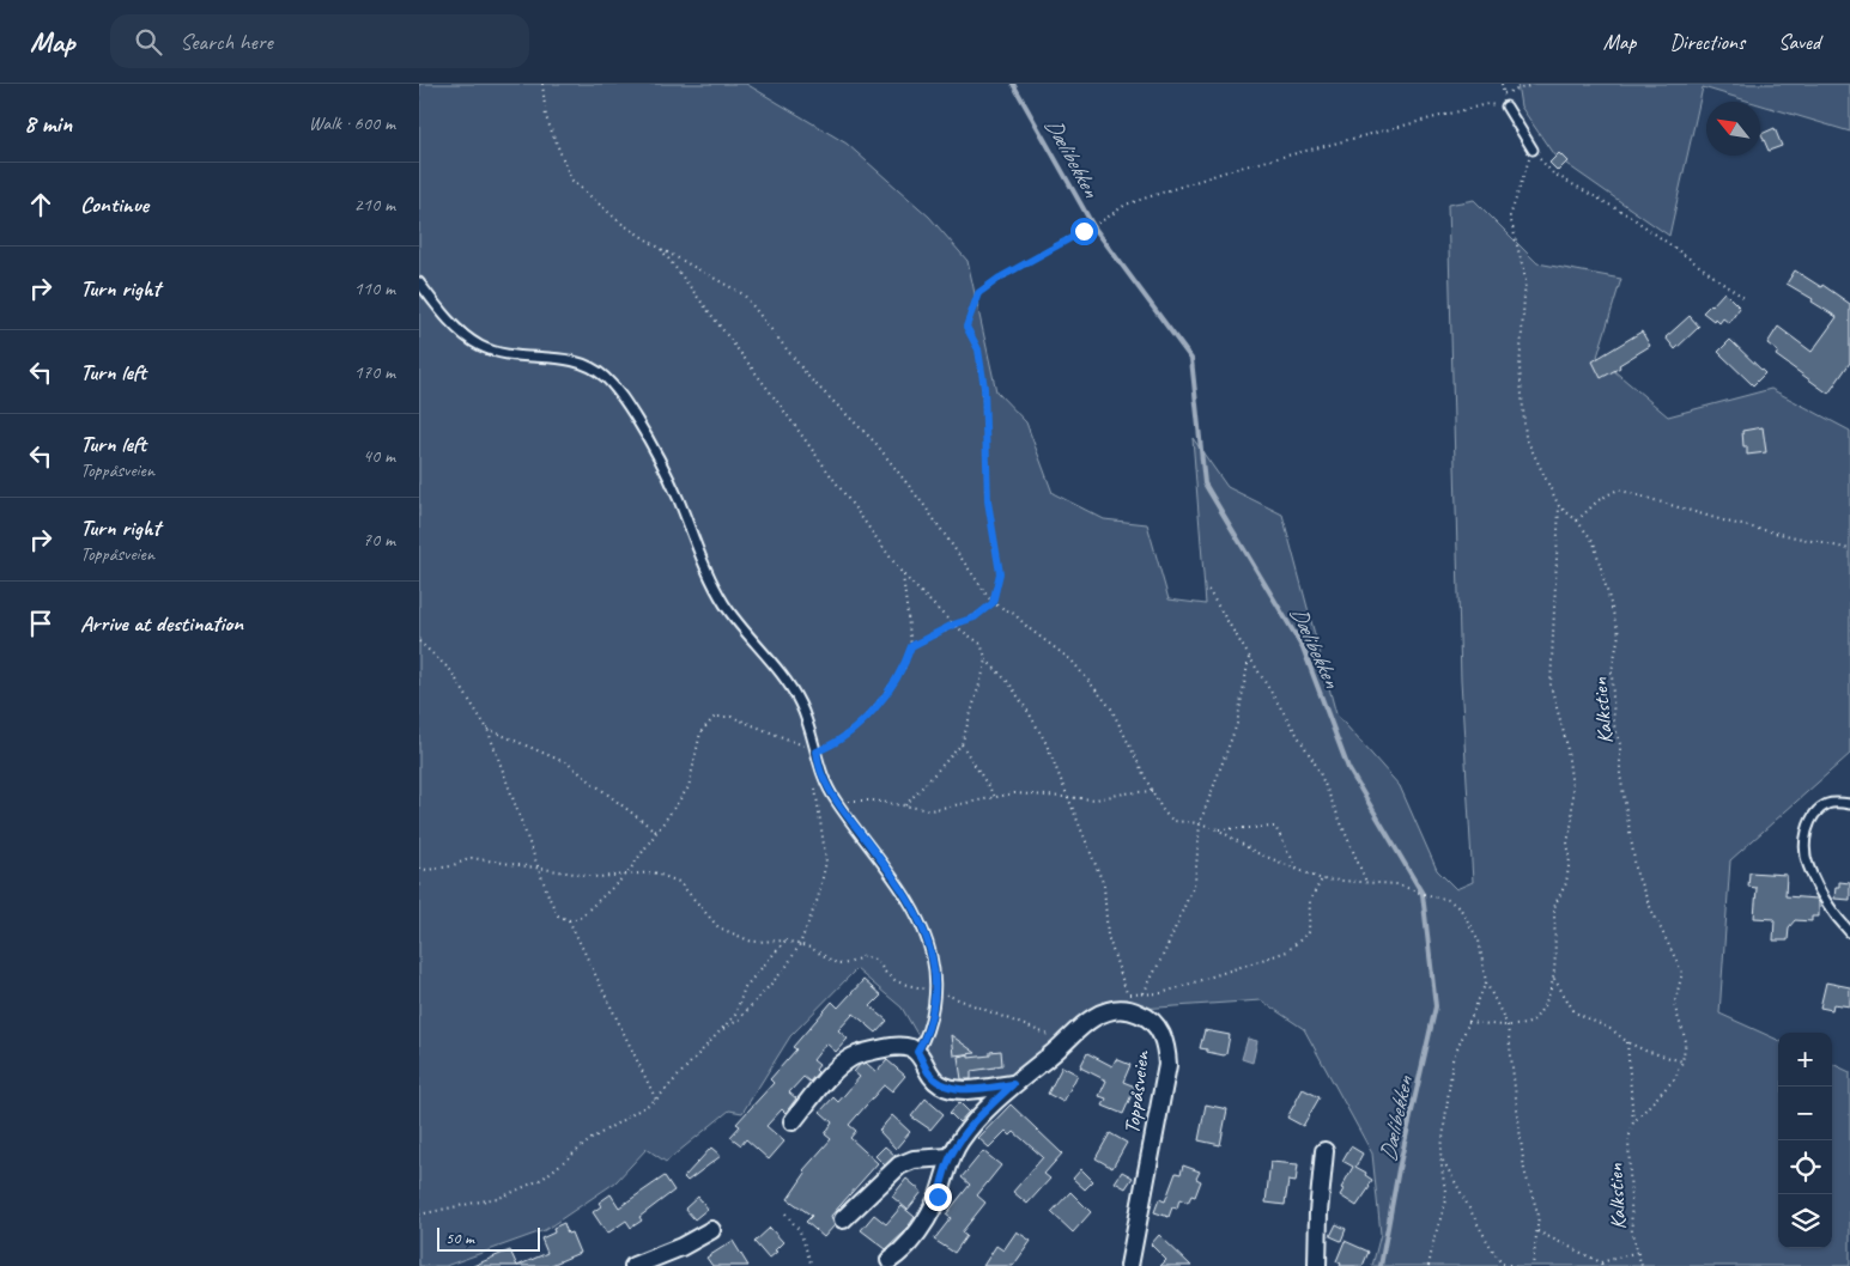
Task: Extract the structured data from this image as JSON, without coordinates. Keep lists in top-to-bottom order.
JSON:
{
  "streets": {
    "street": ["Toppåsveien"],
    "path": ["Kalkstien"]
  },
  "water": ["Dælibekken"],
  "scale_bar": "50 m",
  "north": "top left",
  "page": {
    "header": "Map",
    "search": "Search here",
    "nav": ["Map", "Directions", "Saved"],
    "heading": ["8 min", "Walk · 600 m"],
    "list": [
      ["Continue", "210 m"],
      ["Turn right", "110 m"],
      ["Turn left", "170 m"],
      ["Turn left", "Toppåsveien", "40 m"],
      ["Turn right", "Toppåsveien", "70 m"],
      "Arrive at destination"
    ],
    "map_buttons": ["+", "−"],
    "scale": "50 m"
  }
}
